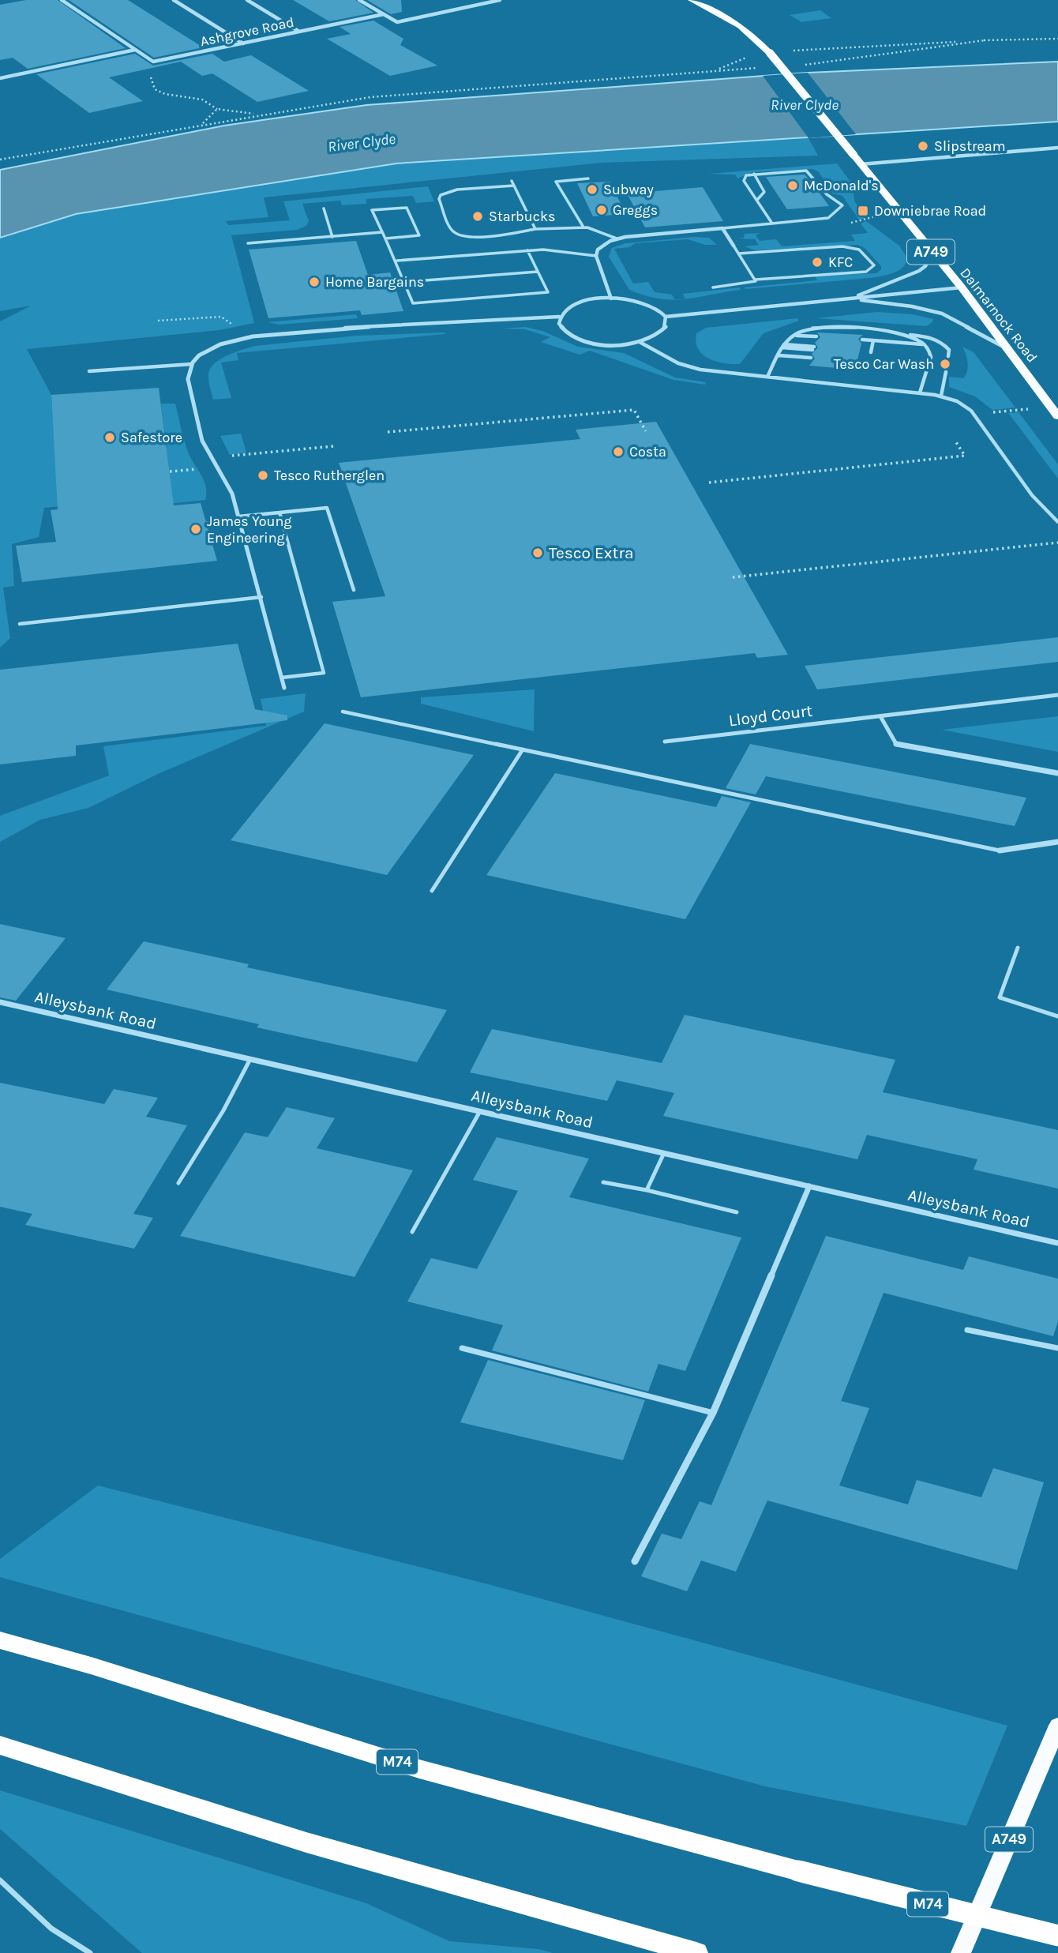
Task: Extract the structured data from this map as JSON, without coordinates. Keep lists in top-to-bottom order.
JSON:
{
  "streets": {
    "highway": ["M74"],
    "main road": ["A749", "Dalmarnock Road"],
    "street": ["Ashgrove Road", "Lloyd Court", "Alleysbank Road"]
  },
  "crossings": [
    ["A749", "Dalmarnock Road"]
  ],
  "water": ["River Clyde"],
  "places": {
    "other": [
      "Slipstream",
      "McDonald's",
      "Subway",
      "Greggs",
      "Starbucks",
      "KFC",
      "Home Bargains",
      "Tesco Car Wash",
      "Safestore",
      "Costa",
      "Tesco Rutherglen",
      "James Young Engineering",
      "Tesco Extra"
    ],
    "transit": ["Downiebrae Road"]
  }
}
